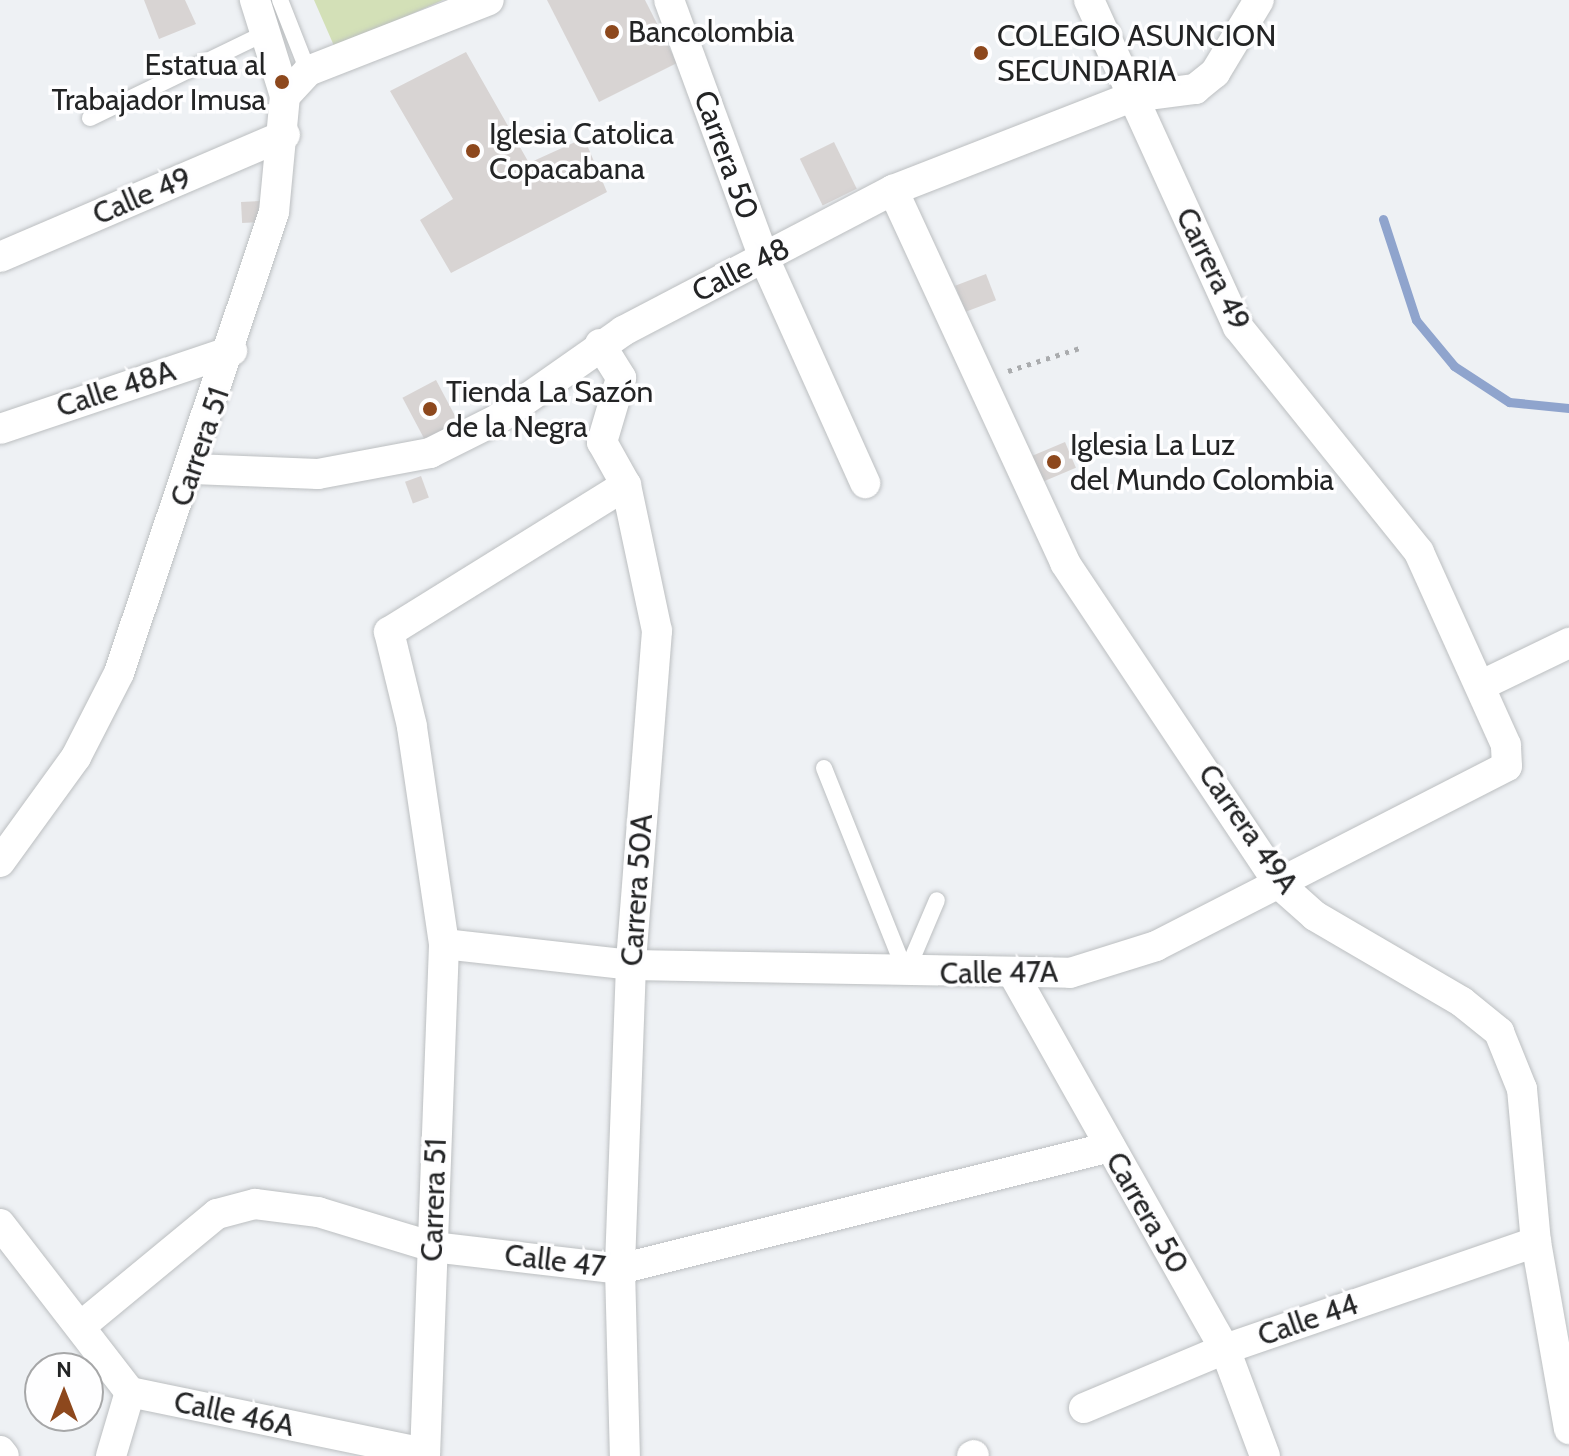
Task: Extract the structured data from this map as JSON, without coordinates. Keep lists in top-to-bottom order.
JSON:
{
  "streets": {
    "street": [
      "Carrera 50",
      "Calle 49",
      "Carrera 49",
      "Calle 48",
      "Calle 48A",
      "Carrera 51",
      "Carrera 49A",
      "Carrera 50A",
      "Calle 47A",
      "Calle 47",
      "Calle 44",
      "Calle 46A"
    ]
  },
  "crossings": [
    ["Carrera 50", "Calle 48"],
    ["Carrera 50", "Calle 47A"],
    ["Carrera 50", "Calle 47"],
    ["Carrera 50", "Calle 44"],
    ["Calle 49", "Carrera 51"],
    ["Carrera 49", "Calle 48"],
    ["Carrera 49", "Calle 47A"],
    ["Calle 48", "Carrera 51"],
    ["Calle 48", "Carrera 49A"],
    ["Calle 48", "Carrera 50A"],
    ["Calle 48A", "Carrera 51"],
    ["Carrera 51", "Carrera 50A"],
    ["Carrera 51", "Calle 47A"],
    ["Carrera 51", "Calle 47"],
    ["Carrera 51", "Calle 46A"],
    ["Carrera 49A", "Calle 47A"],
    ["Carrera 49A", "Calle 44"],
    ["Carrera 50A", "Calle 47A"],
    ["Carrera 50A", "Calle 47"]
  ],
  "places": [
    "Bancolombia",
    "COLEGIO ASUNCION SECUNDARIA",
    "Estatua al Trabajador Imusa",
    "Iglesia Catolica Copacabana",
    "Tienda La Sazón de la Negra",
    "Iglesia La Luz del Mundo Colombia"
  ],
  "north": "top"
}
